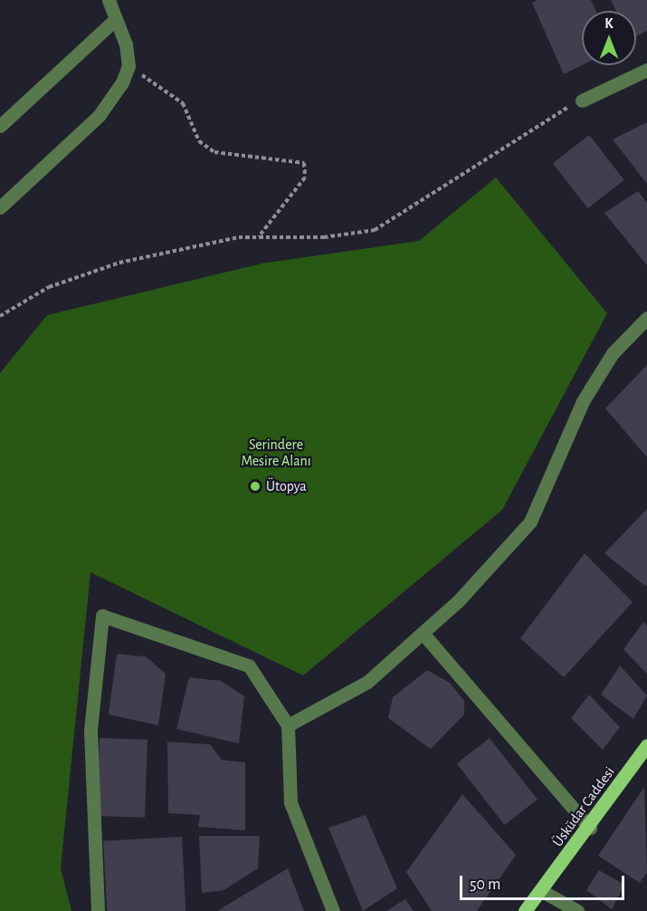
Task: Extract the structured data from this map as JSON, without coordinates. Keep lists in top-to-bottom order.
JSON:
{
  "streets": {
    "main road": ["Üsküdar Caddesi"]
  },
  "parks": ["Serindere Mesire Alanı"],
  "places": ["Ütopya"],
  "scale_bar": "50 m",
  "north": "top"
}
